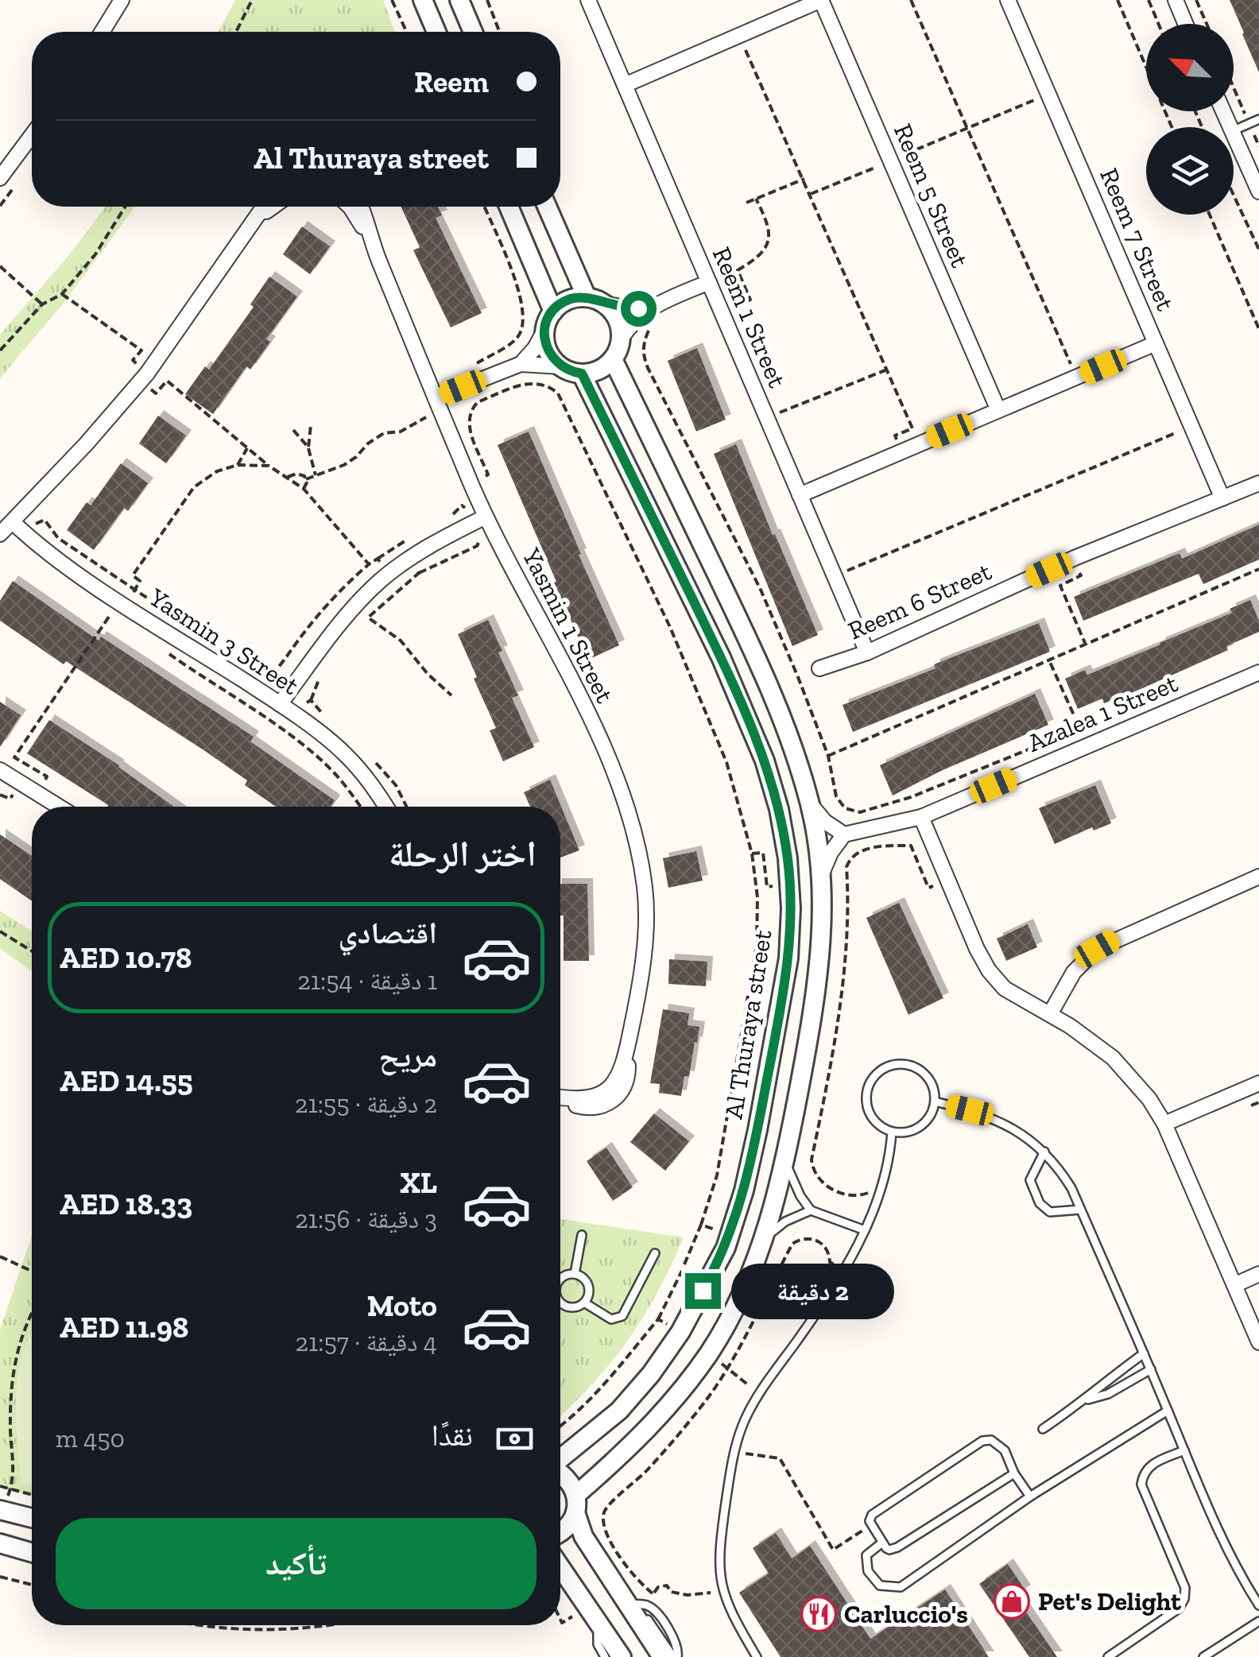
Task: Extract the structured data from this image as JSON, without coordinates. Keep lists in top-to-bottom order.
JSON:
{
  "streets": {
    "street": [
      "Reem 5 Street",
      "Reem 7 Street",
      "Reem 1 Street",
      "Reem 6 Street",
      "Yasmin 1 Street",
      "Yasmin 3 Street",
      "Azalea 1 Street",
      "Al Thuraya street"
    ]
  },
  "crossings": [
    ["Reem 7 Street", "Reem 6 Street"],
    ["Reem 1 Street", "Reem 6 Street"]
  ],
  "places": {
    "shop": ["Pet's Delight"],
    "restaurant": ["Carluccio's"]
  },
  "north": "top left",
  "page": {
    "banner": ["Reem", "Al Thuraya street"],
    "heading": "اختر الرحلة",
    "list": [
      {
        "name": "اقتصادي",
        "note": "1 دقيقة · 21:54",
        "value": "AED 10.78"
      },
      {
        "name": "مريح",
        "note": "2 دقيقة · 21:55",
        "value": "AED 14.55"
      },
      {
        "name": "XL",
        "note": "3 دقيقة · 21:56",
        "value": "AED 18.33"
      },
      {
        "name": "Moto",
        "note": "4 دقيقة · 21:57",
        "value": "AED 11.98"
      }
    ],
    "bubble": "2 دقيقة",
    "pay": ["نقدًا", "450 m"],
    "buttons": "تأكيد"
  }
}
